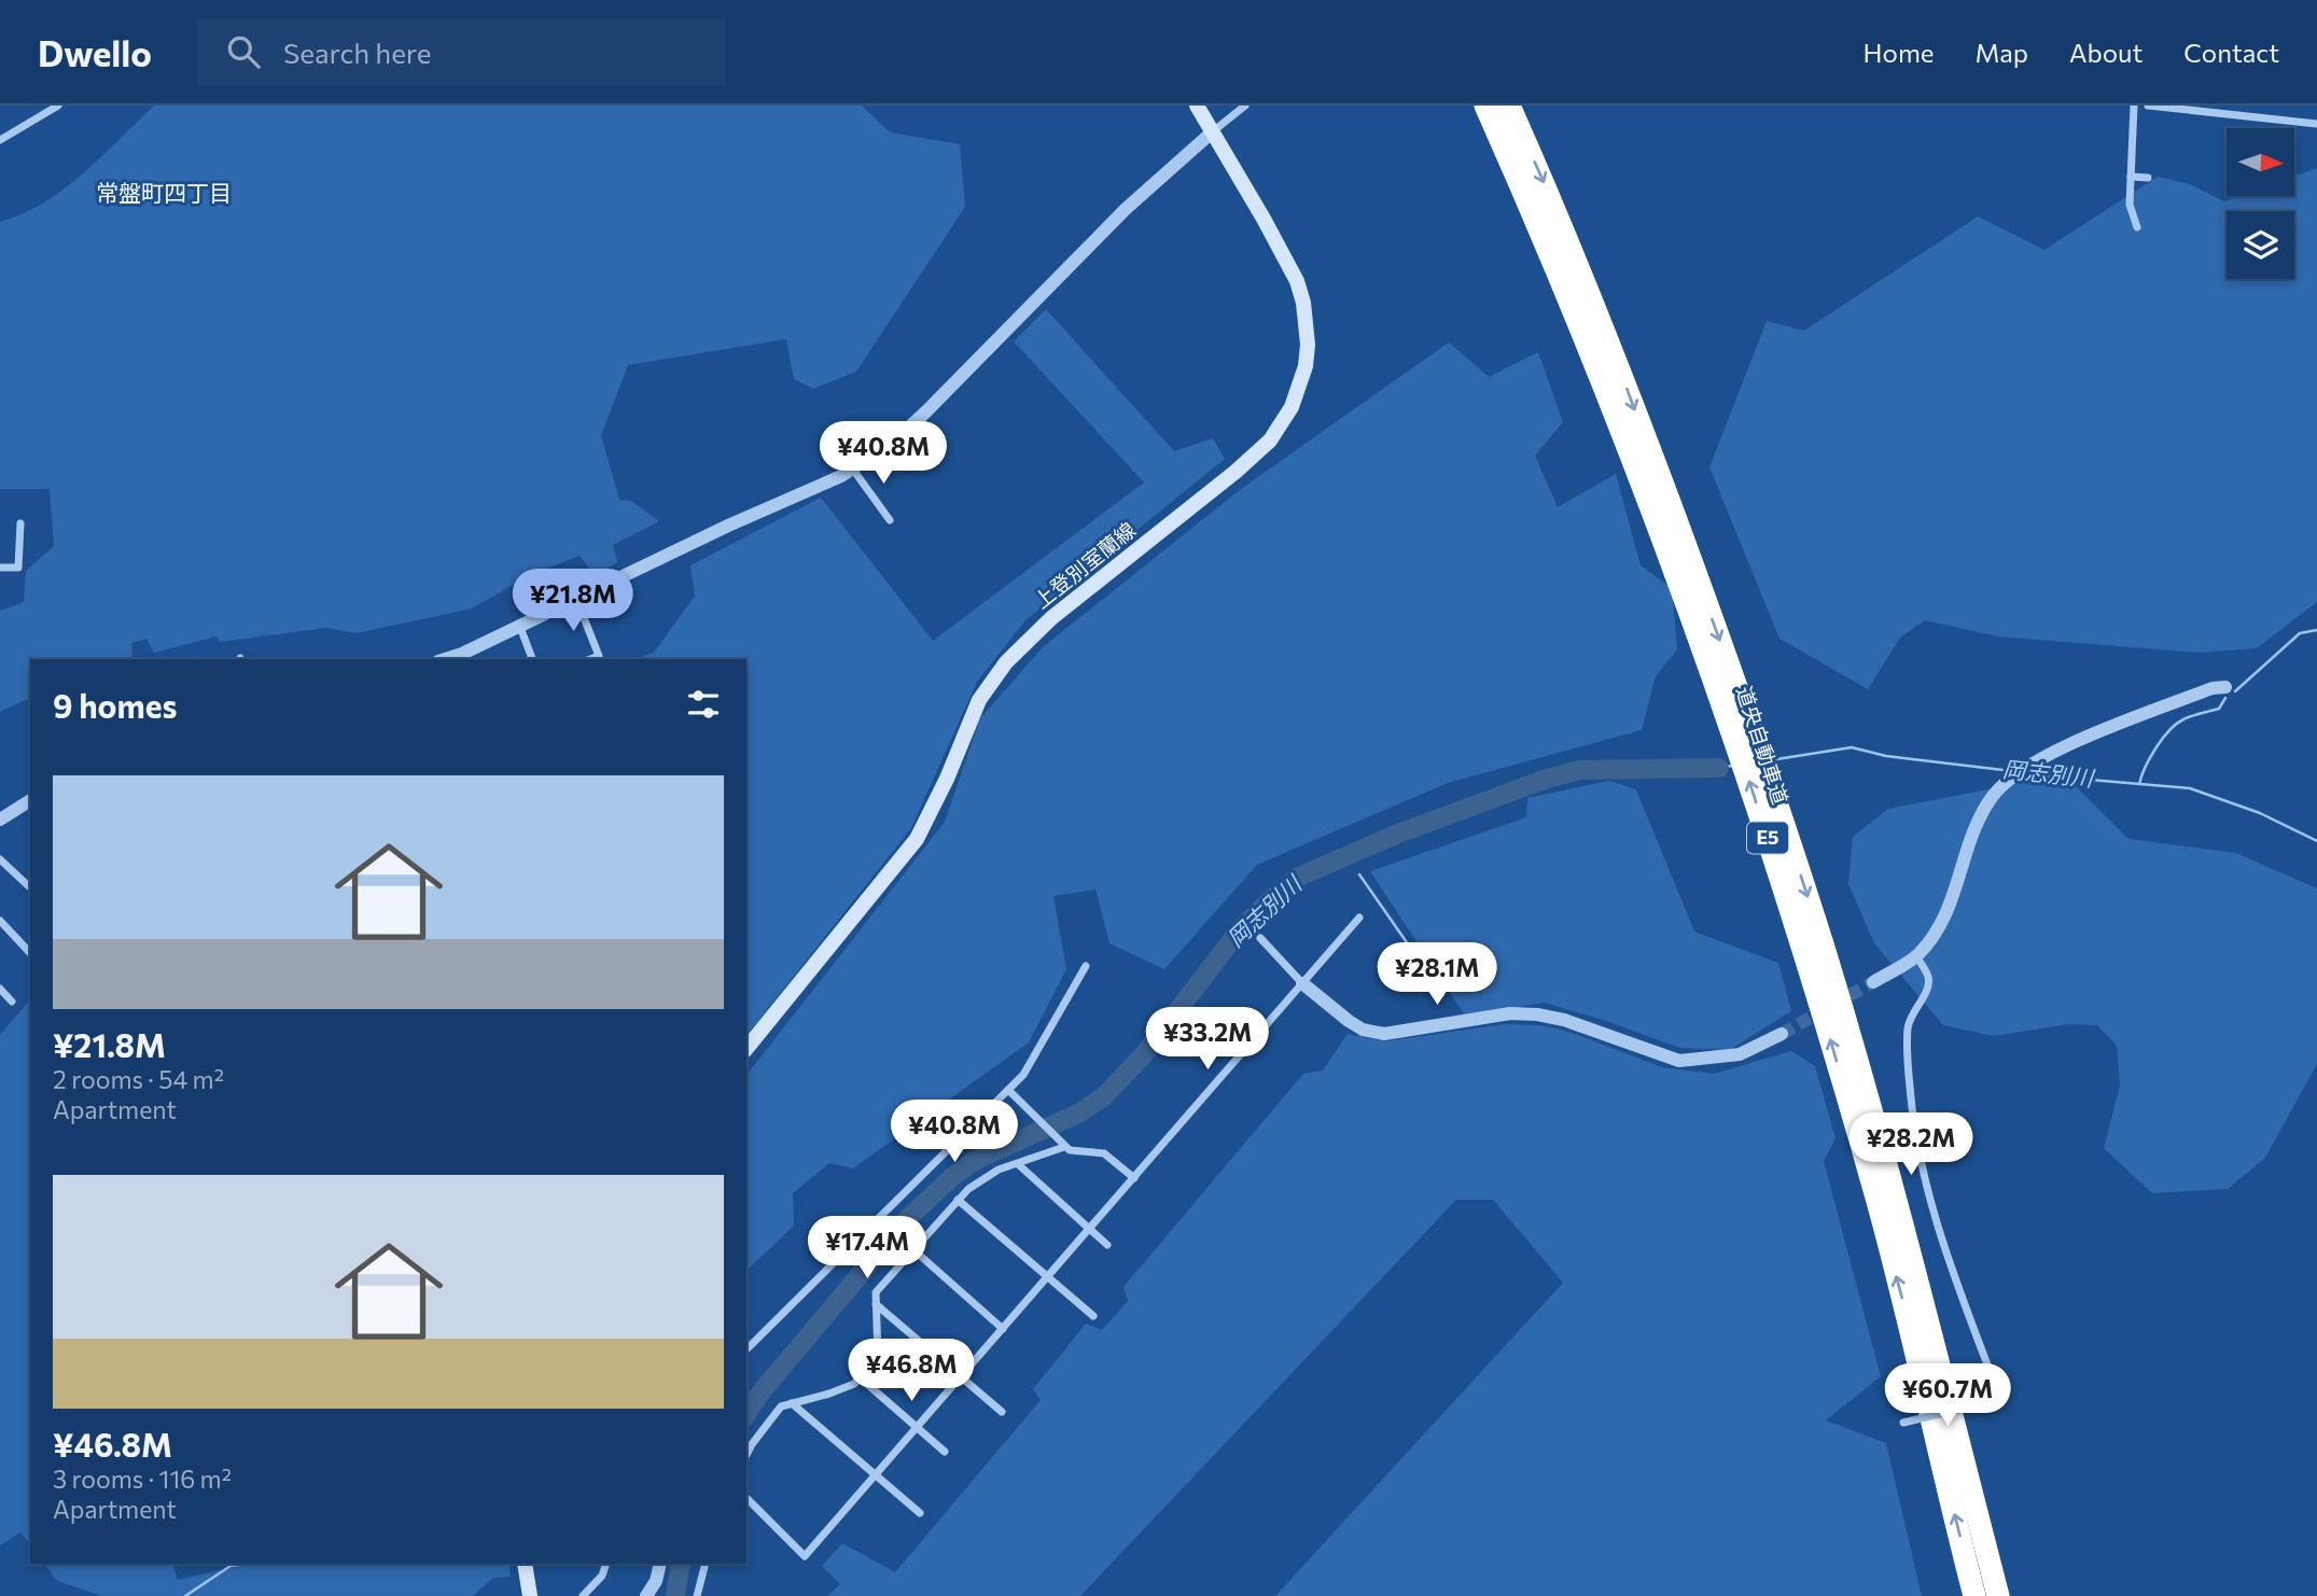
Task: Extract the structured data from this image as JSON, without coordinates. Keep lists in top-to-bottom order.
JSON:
{
  "streets": {
    "highway": ["道央自動車道", "E5"],
    "main road": ["上登別室蘭線"]
  },
  "districts": ["常盤町四丁目"],
  "water": ["岡志別川"],
  "north": "right",
  "page": {
    "header": "Dwello",
    "search": "Search here",
    "nav": [
      "Home",
      "Map",
      "About",
      "Contact"
    ],
    "price": [
      "¥40.8M",
      "¥21.8M",
      "¥28.1M",
      "¥33.2M",
      "¥40.8M",
      "¥28.2M",
      "¥17.4M",
      "¥46.8M",
      "¥60.7M"
    ],
    "heading": "9 homes",
    "list": [
      {
        "name": "¥21.8M",
        "note": "2 rooms · 54 m² · Apartment"
      },
      {
        "name": "¥46.8M",
        "note": "3 rooms · 116 m² · Apartment"
      }
    ]
  }
}
